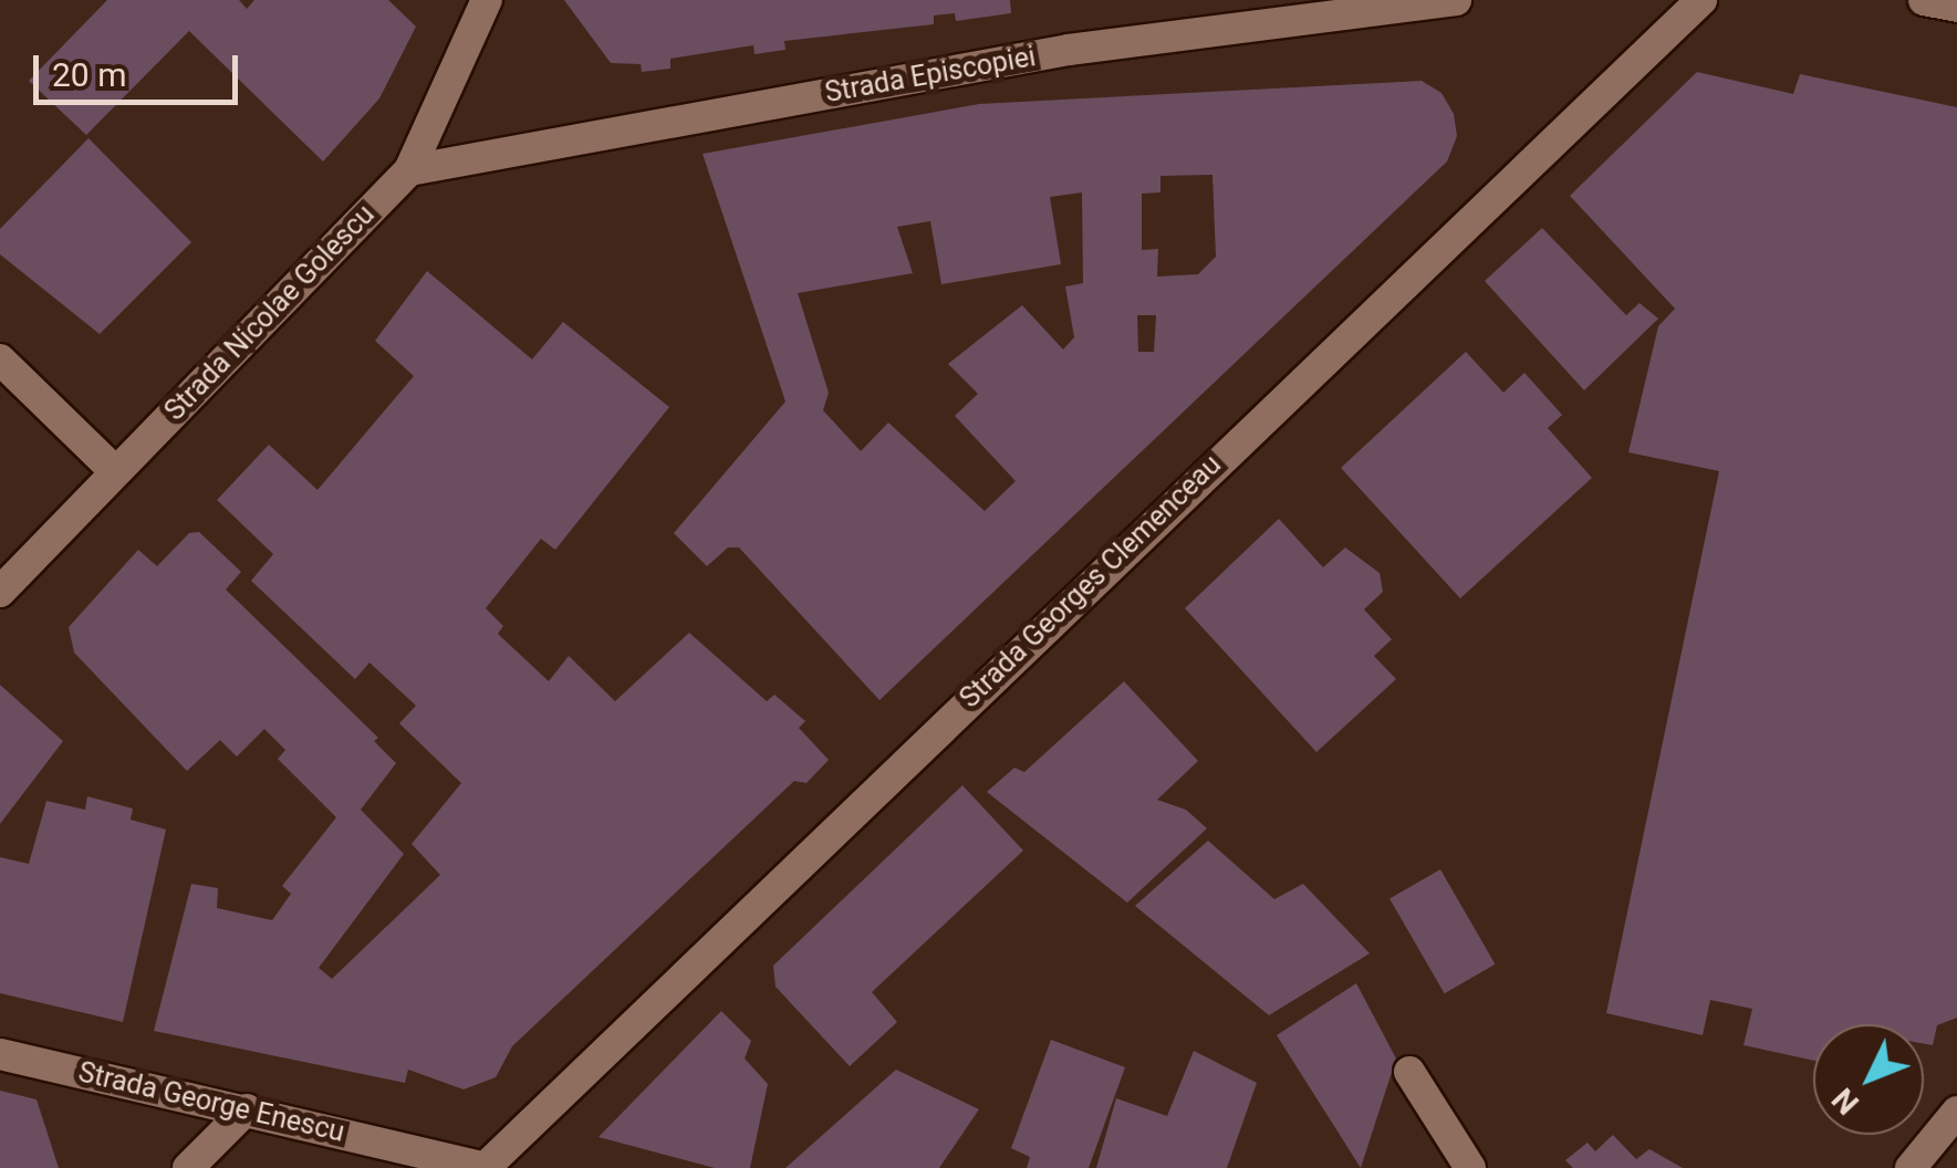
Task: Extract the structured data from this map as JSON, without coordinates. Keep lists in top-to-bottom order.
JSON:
{
  "streets": {
    "street": [
      "Strada Episcopiei",
      "Strada Nicolae Golescu",
      "Strada Georges Clemenceau",
      "Strada George Enescu"
    ]
  },
  "crossings": [
    ["Strada Episcopiei", "Strada Nicolae Golescu"],
    ["Strada Georges Clemenceau", "Strada George Enescu"]
  ],
  "scale_bar": "20 m",
  "north": "bottom left"
}
